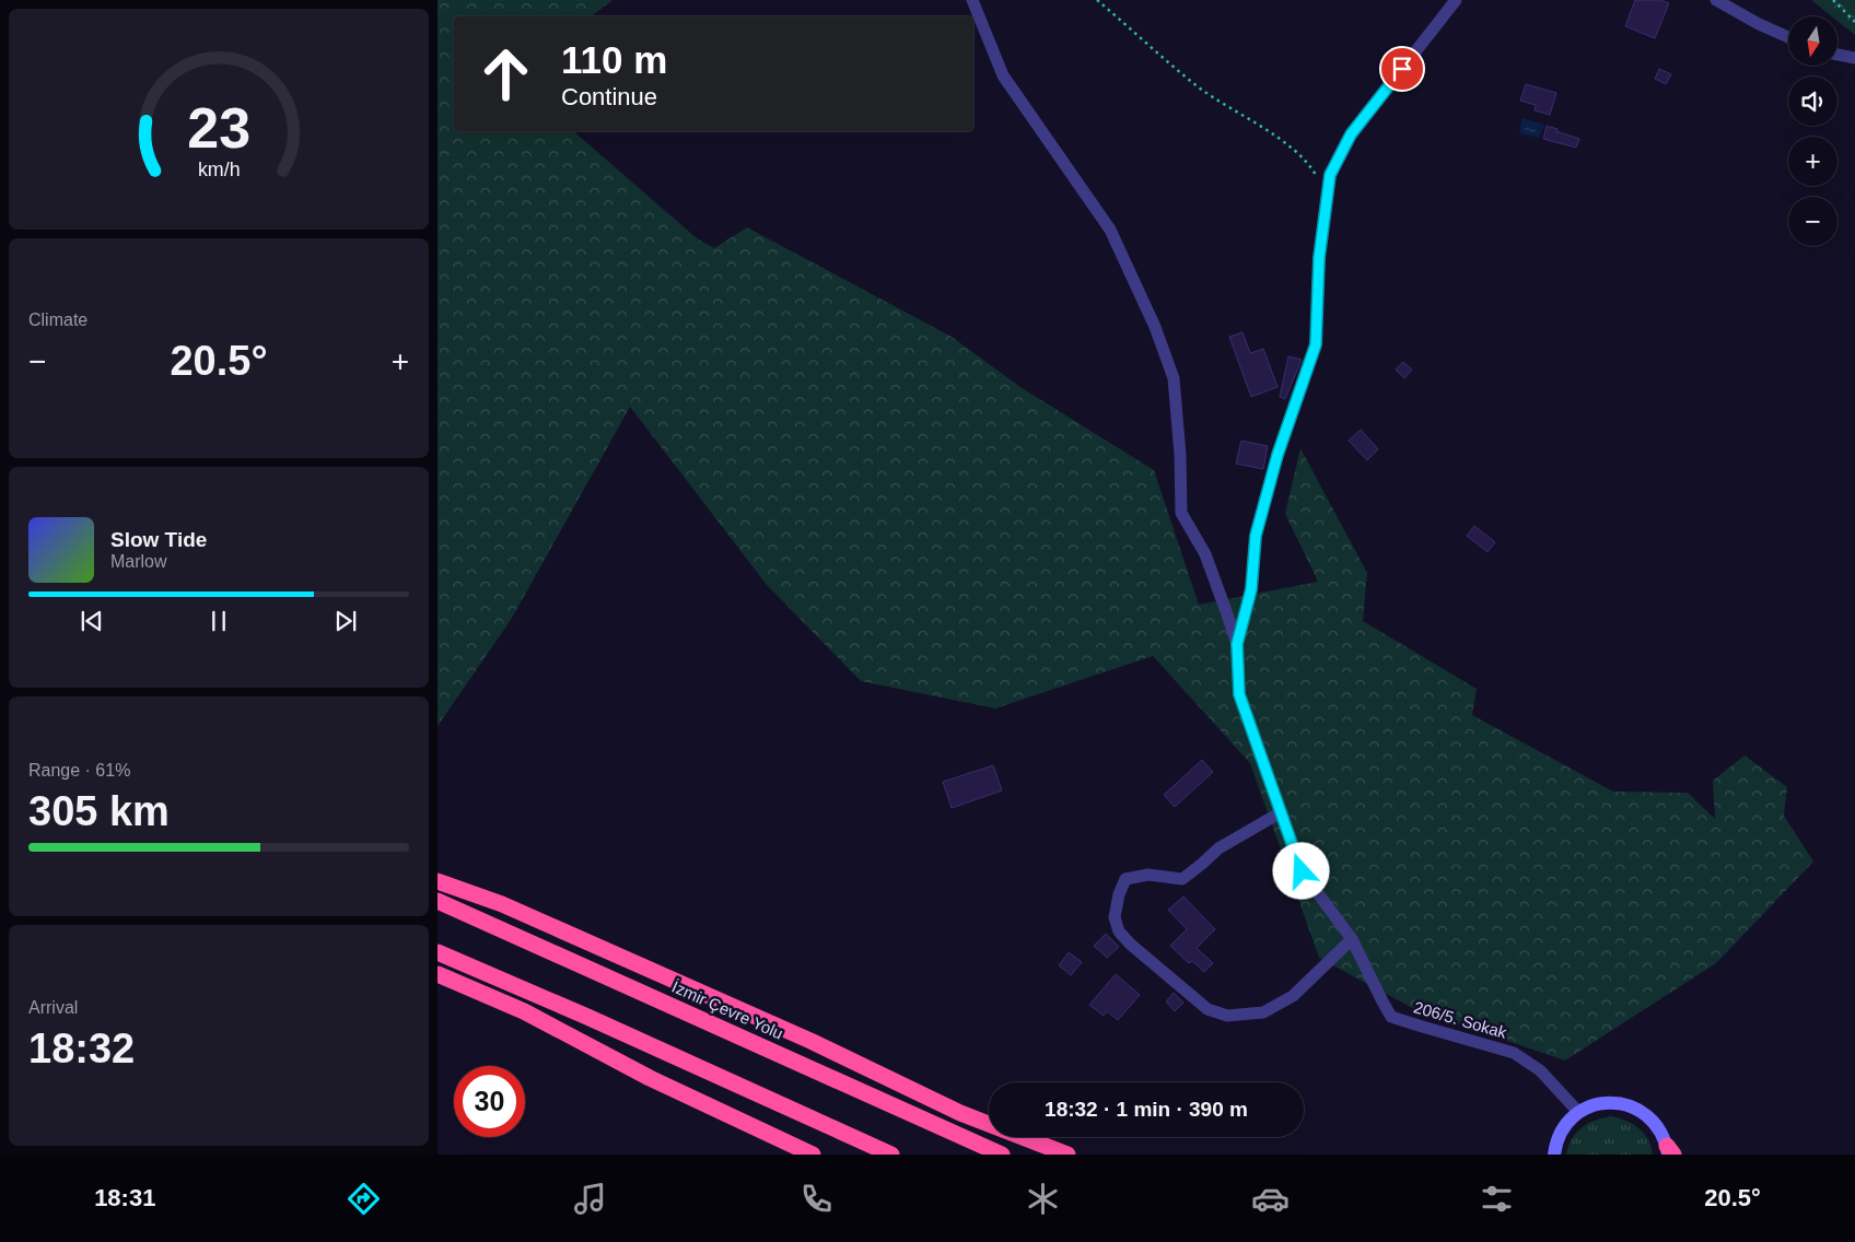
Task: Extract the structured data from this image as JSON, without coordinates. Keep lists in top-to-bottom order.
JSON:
{
  "streets": {
    "highway": ["İzmir Çevre Yolu"],
    "street": ["206/5. Sokak"]
  },
  "north": "bottom",
  "page": {
    "map_buttons": ["+", "−"],
    "turn": ["110 m", "Continue"],
    "tile": [
      "Climate",
      ["Range · 61%", "305 km"],
      ["Arrival", "18:32"]
    ],
    "heat": ["−", "20.5°", "+"],
    "song": ["Slow Tide", "Marlow"],
    "limit": "30",
    "trip": "18:32 · 1 min · 390 m",
    "tabs": ["18:31", "20.5°"],
    "gauge": ["23", "km/h"]
  }
}
